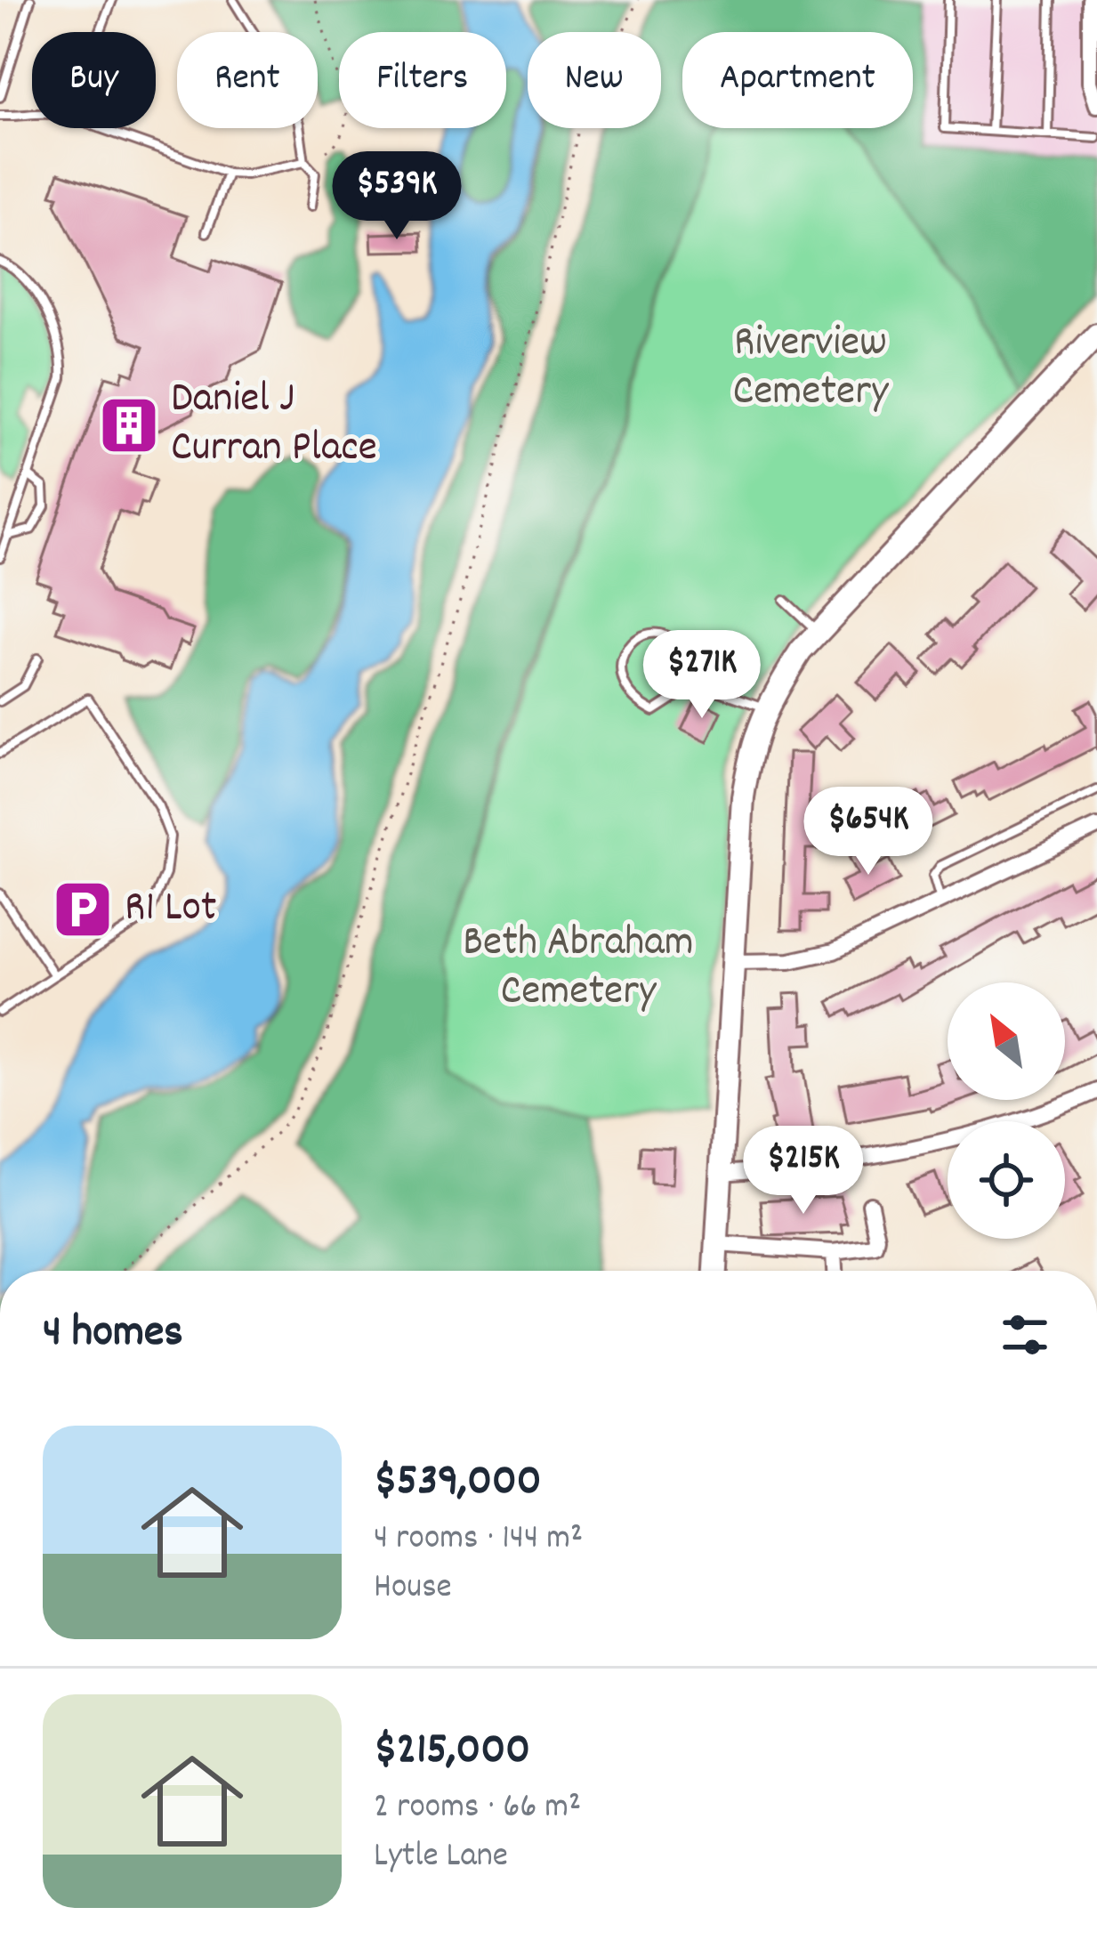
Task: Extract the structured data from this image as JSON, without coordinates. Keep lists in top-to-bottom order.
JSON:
{
  "parks": ["Riverview Cemetery", "Beth Abraham Cemetery"],
  "places": {
    "building": ["Daniel J Curran Place"],
    "parking": ["R1 Lot"]
  },
  "north": "top left",
  "page": {
    "chip": [
      "Buy",
      "Rent",
      "Filters",
      "New",
      "Apartment"
    ],
    "price": [
      "$539K",
      "$271K",
      "$654K",
      "$215K"
    ],
    "heading": "4 homes",
    "list": [
      {
        "name": "$539,000",
        "note": "4 rooms · 144 m² · House"
      },
      {
        "name": "$215,000",
        "note": "2 rooms · 66 m² · Lytle Lane"
      }
    ]
  }
}
